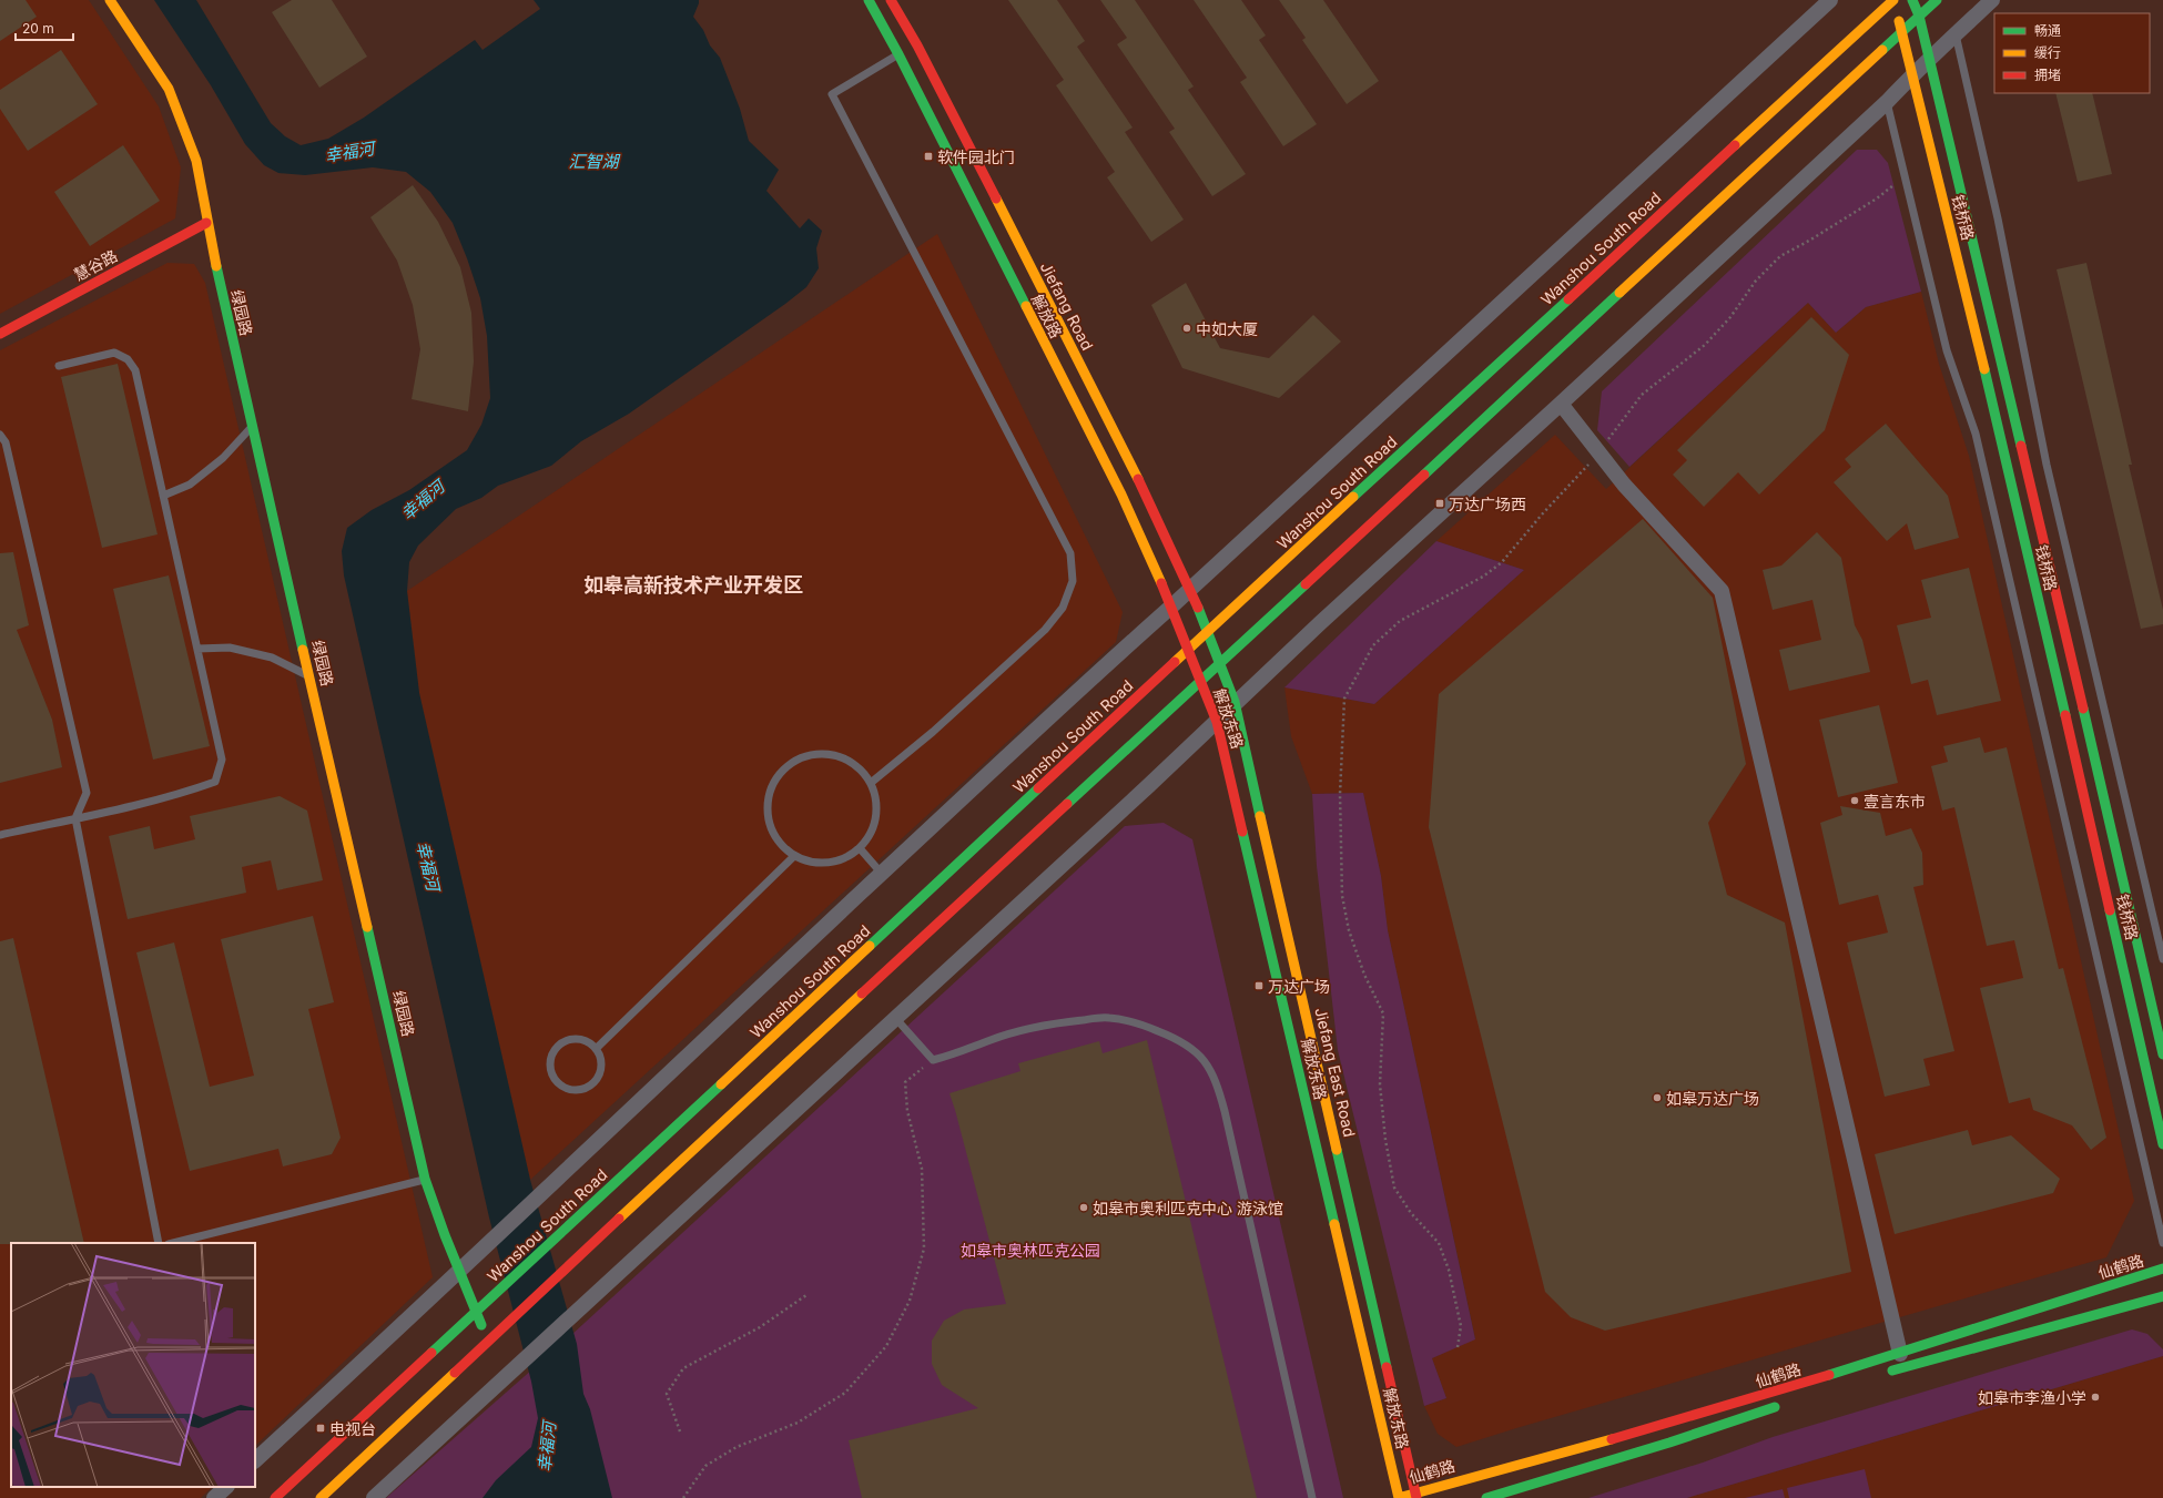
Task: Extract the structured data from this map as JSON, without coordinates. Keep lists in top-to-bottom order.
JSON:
{
  "streets": {
    "street": [
      "钱桥路",
      "Wanshou South Road",
      "慧谷路",
      "Jiefang Road",
      "绿园路",
      "解放路",
      "解放东路",
      "Jiefang East Road",
      "仙鹤路"
    ]
  },
  "crossings": [
    ["钱桥路", "Wanshou South Road"],
    ["Wanshou South Road", "Jiefang Road"],
    ["Wanshou South Road", "绿园路"],
    ["Wanshou South Road", "解放路"],
    ["Wanshou South Road", "解放东路"],
    ["Wanshou South Road", "Jiefang East Road"],
    ["慧谷路", "绿园路"],
    ["Jiefang Road", "解放路"],
    ["Jiefang Road", "Jiefang East Road"],
    ["解放路", "解放东路"],
    ["解放东路", "仙鹤路"],
    ["Jiefang East Road", "仙鹤路"]
  ],
  "districts": ["如皋高新技术产业开发区"],
  "water": ["幸福河", "汇智湖"],
  "parks": ["如皋市奥林匹克公园"],
  "places": {
    "transit": [
      "软件园北门",
      "万达广场西",
      "万达广场",
      "电视台"
    ],
    "other": [
      "中如大厦",
      "壹言东市",
      "如皋万达广场",
      "如皋市奥利匹克中心 游泳馆",
      "如皋市李渔小学"
    ]
  },
  "legend": ["畅通", "缓行", "拥堵"],
  "scale_bar": "20 m"
}
